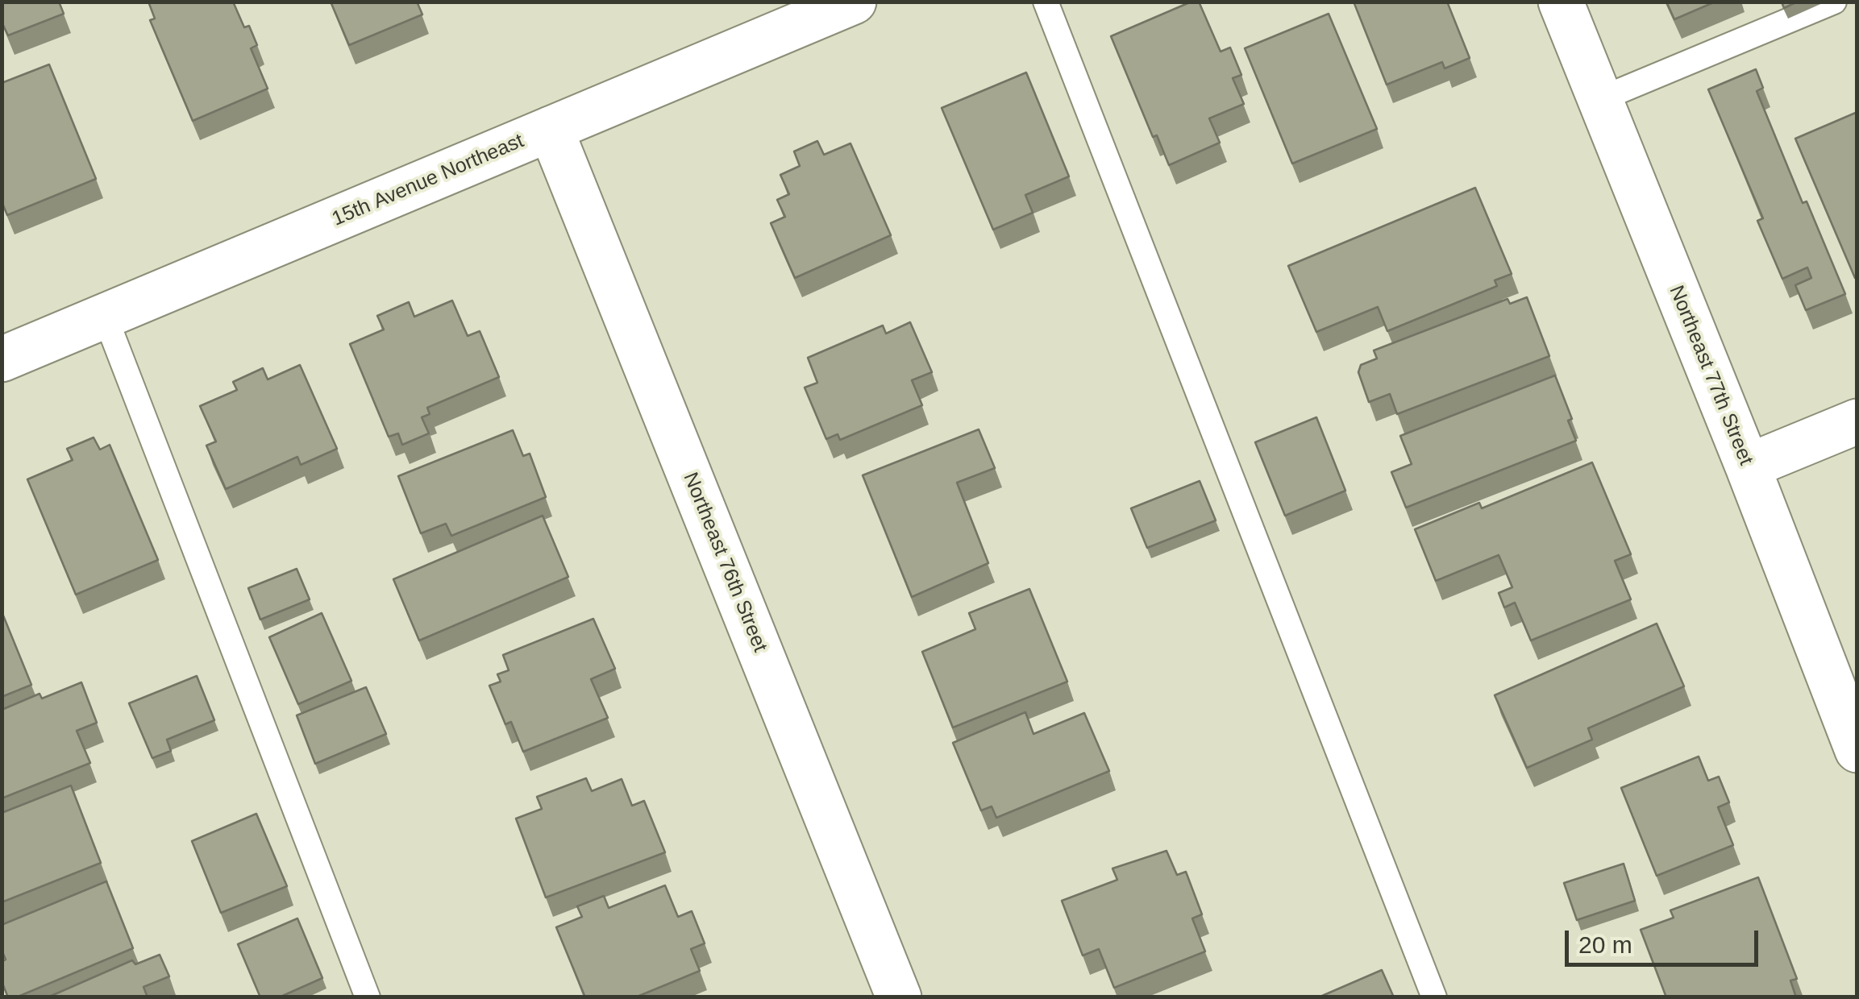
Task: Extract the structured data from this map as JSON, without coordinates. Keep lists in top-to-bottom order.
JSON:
{
  "streets": {
    "street": ["15th Avenue Northeast", "Northeast 77th Street", "Northeast 76th Street"]
  },
  "crossings": [
    ["15th Avenue Northeast", "Northeast 76th Street"]
  ],
  "scale_bar": "20 m"
}
